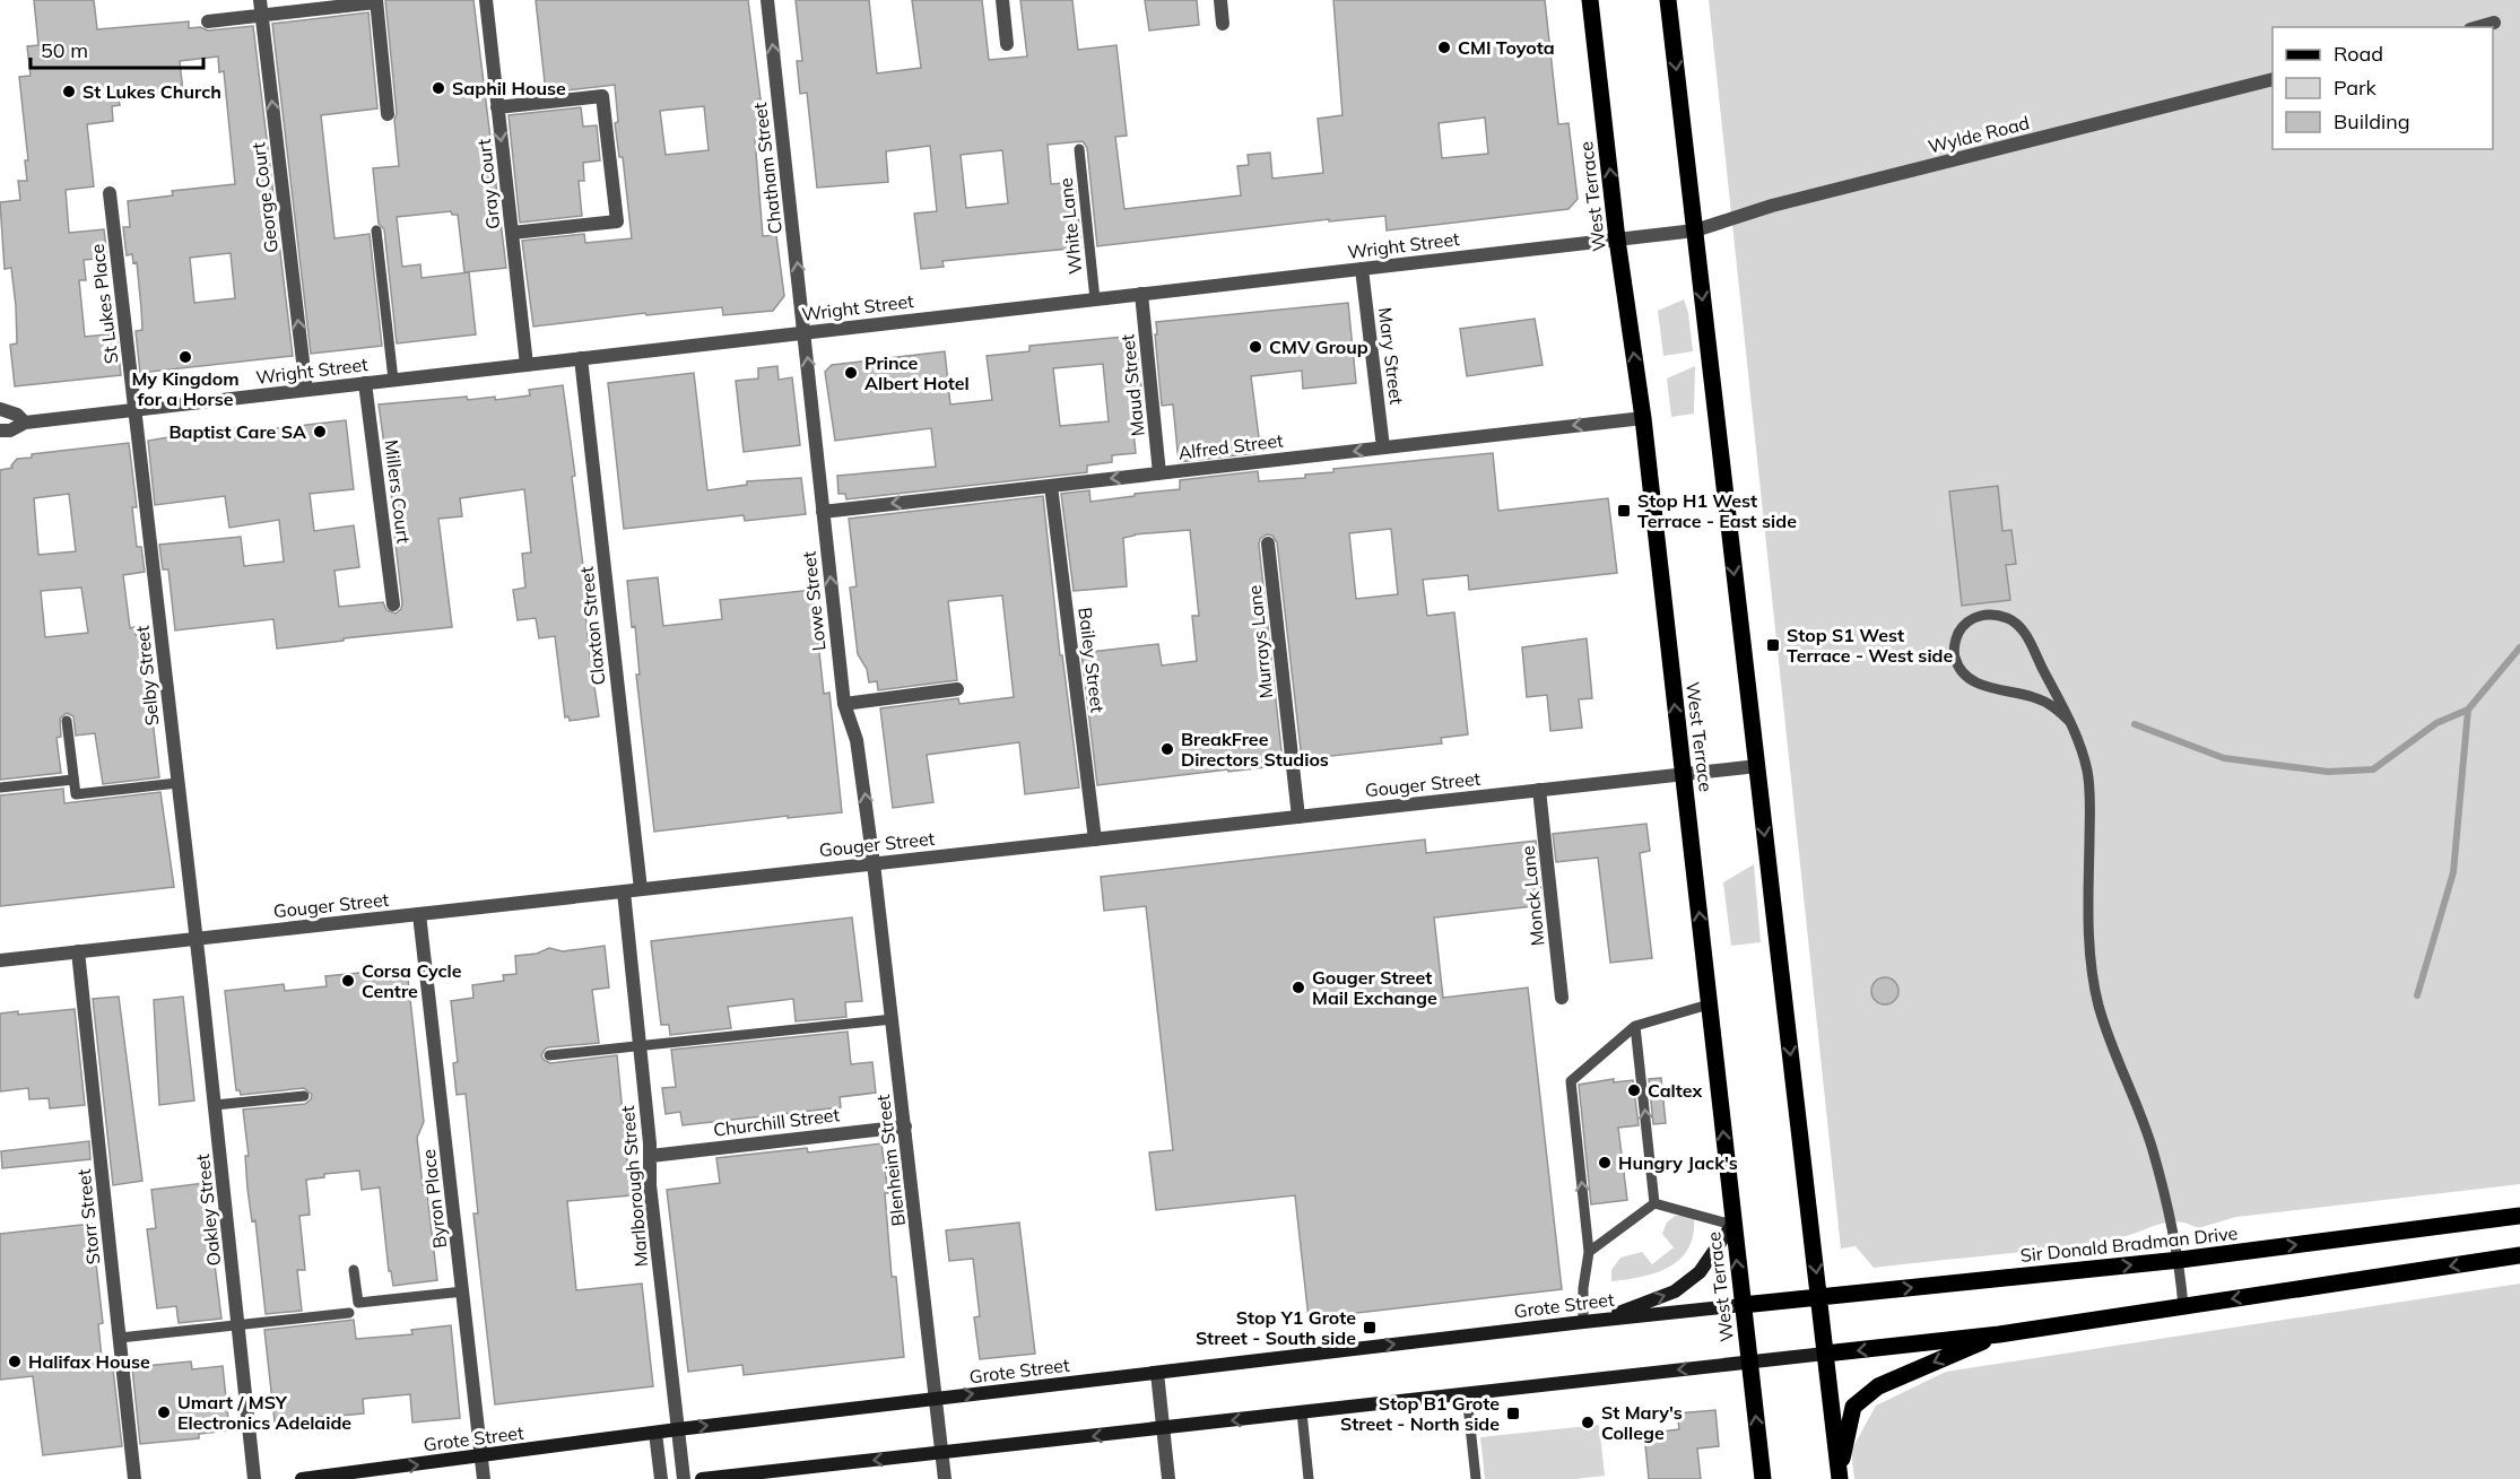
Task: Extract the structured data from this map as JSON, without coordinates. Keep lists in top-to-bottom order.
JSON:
{
  "streets": {
    "main road": ["West Terrace", "Sir Donald Bradman Drive", "Grote Street"],
    "street": [
      "Wylde Road",
      "Chatham Street",
      "Gray Court",
      "George Court",
      "Wright Street",
      "St Lukes Place",
      "Mary Street",
      "Maud Street",
      "Alfred Street",
      "Millers Court",
      "Lowe Street",
      "Claxton Street",
      "Murrays Lane",
      "Bailey Street",
      "Selby Street",
      "Gouger Street",
      "Monck Lane",
      "Churchill Street",
      "Blenheim Street",
      "Marlborough Street",
      "Byron Place",
      "Oakley Street",
      "Storr Street"
    ],
    "lane": ["White Lane"]
  },
  "crossings": [
    ["Wylde Road", "Wright Street"],
    ["Chatham Street", "Wright Street"],
    ["Chatham Street", "Lowe Street"],
    ["Gray Court", "Wright Street"],
    ["West Terrace", "Wright Street"],
    ["West Terrace", "Alfred Street"],
    ["West Terrace", "Gouger Street"],
    ["West Terrace", "Sir Donald Bradman Drive"],
    ["West Terrace", "Grote Street"],
    ["George Court", "Wright Street"],
    ["White Lane", "Wright Street"],
    ["Wright Street", "St Lukes Place"],
    ["Wright Street", "Mary Street"],
    ["Wright Street", "Maud Street"],
    ["Wright Street", "Millers Court"],
    ["Wright Street", "Lowe Street"],
    ["Wright Street", "Claxton Street"],
    ["Wright Street", "Selby Street"],
    ["St Lukes Place", "Selby Street"],
    ["Mary Street", "Alfred Street"],
    ["Maud Street", "Alfred Street"],
    ["Alfred Street", "Lowe Street"],
    ["Alfred Street", "Bailey Street"],
    ["Lowe Street", "Gouger Street"],
    ["Lowe Street", "Blenheim Street"],
    ["Claxton Street", "Gouger Street"],
    ["Murrays Lane", "Gouger Street"],
    ["Bailey Street", "Gouger Street"],
    ["Selby Street", "Gouger Street"],
    ["Selby Street", "Oakley Street"],
    ["Gouger Street", "Monck Lane"],
    ["Gouger Street", "Blenheim Street"],
    ["Gouger Street", "Marlborough Street"],
    ["Gouger Street", "Byron Place"],
    ["Gouger Street", "Oakley Street"],
    ["Gouger Street", "Storr Street"],
    ["Churchill Street", "Blenheim Street"],
    ["Churchill Street", "Marlborough Street"],
    ["Blenheim Street", "Grote Street"],
    ["Marlborough Street", "Grote Street"],
    ["Byron Place", "Grote Street"],
    ["Sir Donald Bradman Drive", "Grote Street"]
  ],
  "one_way": ["Chatham Street", "Alfred Street", "Lowe Street"],
  "places": {
    "other": [
      "CMI Toyota",
      "Saphil House",
      "St Lukes Church",
      "CMV Group",
      "My Kingdom for a Horse",
      "Prince Albert Hotel",
      "Baptist Care SA",
      "BreakFree Directors Studios",
      "Corsa Cycle Centre",
      "Gouger Street Mail Exchange",
      "Caltex",
      "Hungry Jack's",
      "Halifax House",
      "Umart / MSY Electronics Adelaide",
      "St Mary's College"
    ],
    "transit": [
      "Stop H1 West Terrace - East side",
      "Stop S1 West Terrace - West side",
      "Stop Y1 Grote Street - South side",
      "Stop B1 Grote Street - North side"
    ]
  },
  "legend": ["Road", "Park", "Building"],
  "scale_bar": "50 m"
}
